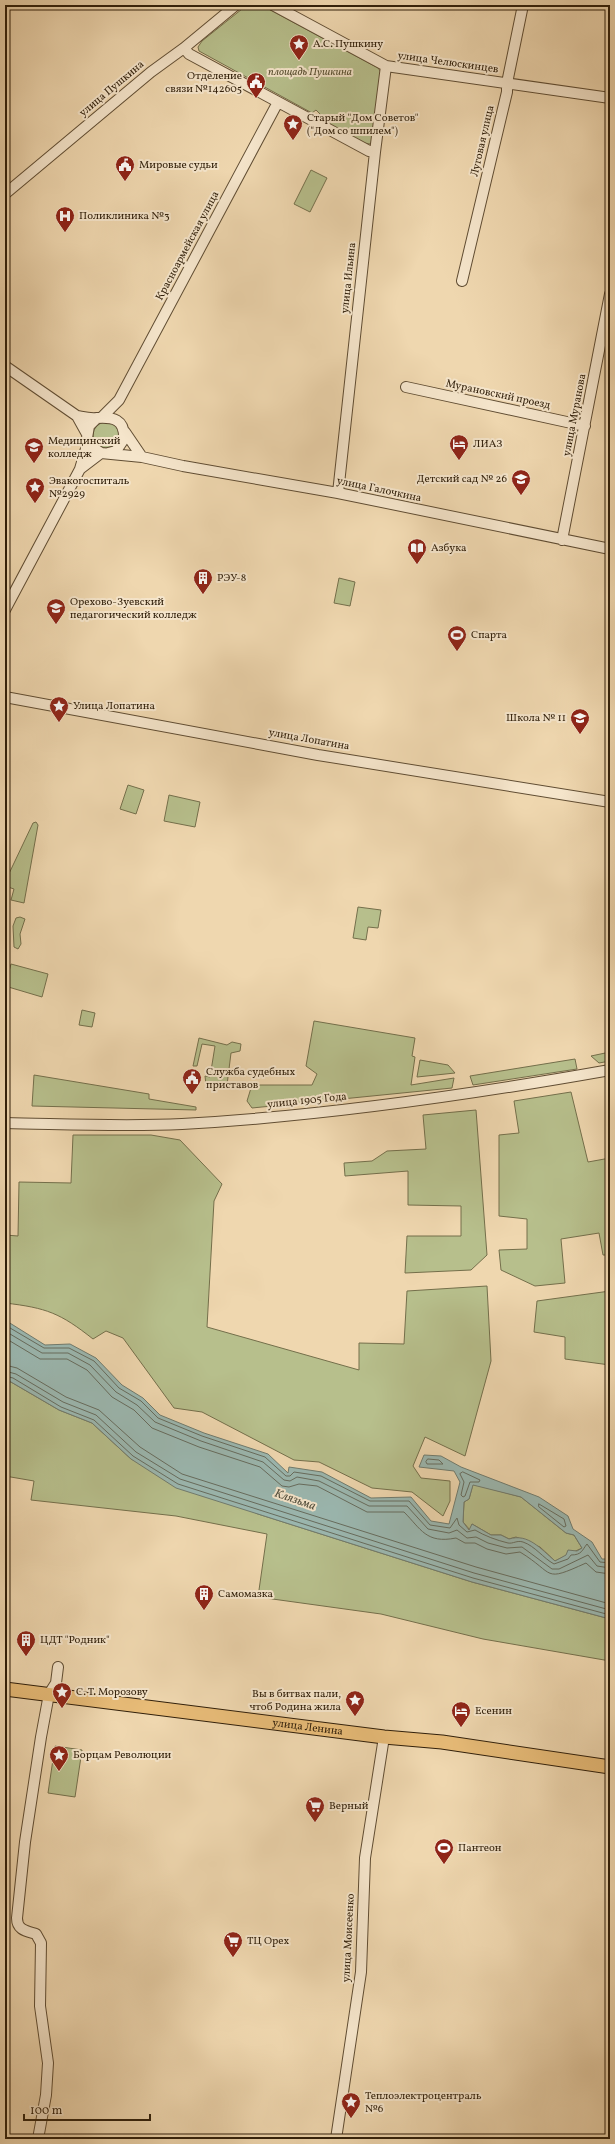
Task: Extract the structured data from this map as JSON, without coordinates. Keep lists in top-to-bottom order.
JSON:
{
  "streets": {
    "main road": ["улица Ленина"],
    "street": [
      "улица Челюскинцев",
      "улица Пушкина",
      "Луговая улица",
      "Красноармейская улица",
      "улица Ильина",
      "Мурановский проезд",
      "улица Муранова",
      "улица Галочкина",
      "улица Лопатина",
      "улица 1905 Года",
      "улица Моисеенко"
    ]
  },
  "crossings": [
    ["улица Челюскинцев", "Луговая улица"],
    ["улица Челюскинцев", "улица Ильина"],
    ["улица Ильина", "улица Галочкина"],
    ["Мурановский проезд", "улица Муранова"],
    ["улица Муранова", "улица Галочкина"],
    ["улица Ленина", "улица Моисеенко"]
  ],
  "water": ["Клязьма"],
  "parks": ["площадь Пушкина"],
  "places": {
    "place": [
      "А.С. Пушкину",
      "Старый \"Дом Советов\" (\"Дом со шпилем\")",
      "Эвакогоспиталь №2929",
      "Улица Лопатина",
      "С. Т. Морозову",
      "Вы в битвах пали, чтоб Родина жила",
      "Борцам Революции",
      "Теплоэлектроцентраль №6"
    ],
    "public building": ["Отделение связи №142605", "Мировые судьи", "Служба судебных приставов"],
    "hospital": ["Поликлиника №3"],
    "hotel": ["ЛИАЗ", "Есенин"],
    "school or university": [
      "Медицинский колледж",
      "Детский сад № 26",
      "Орехово-Зуевский педагогический колледж",
      "Школа № 11"
    ],
    "library": ["Азбука"],
    "building": ["РЭУ-8", "Самомазка", "ЦДТ \"Родник\""],
    "sports": ["Спарта", "Пантеон"],
    "supermarket": ["Верный", "ТЦ Орех"]
  },
  "scale_bar": "100 m"
}
